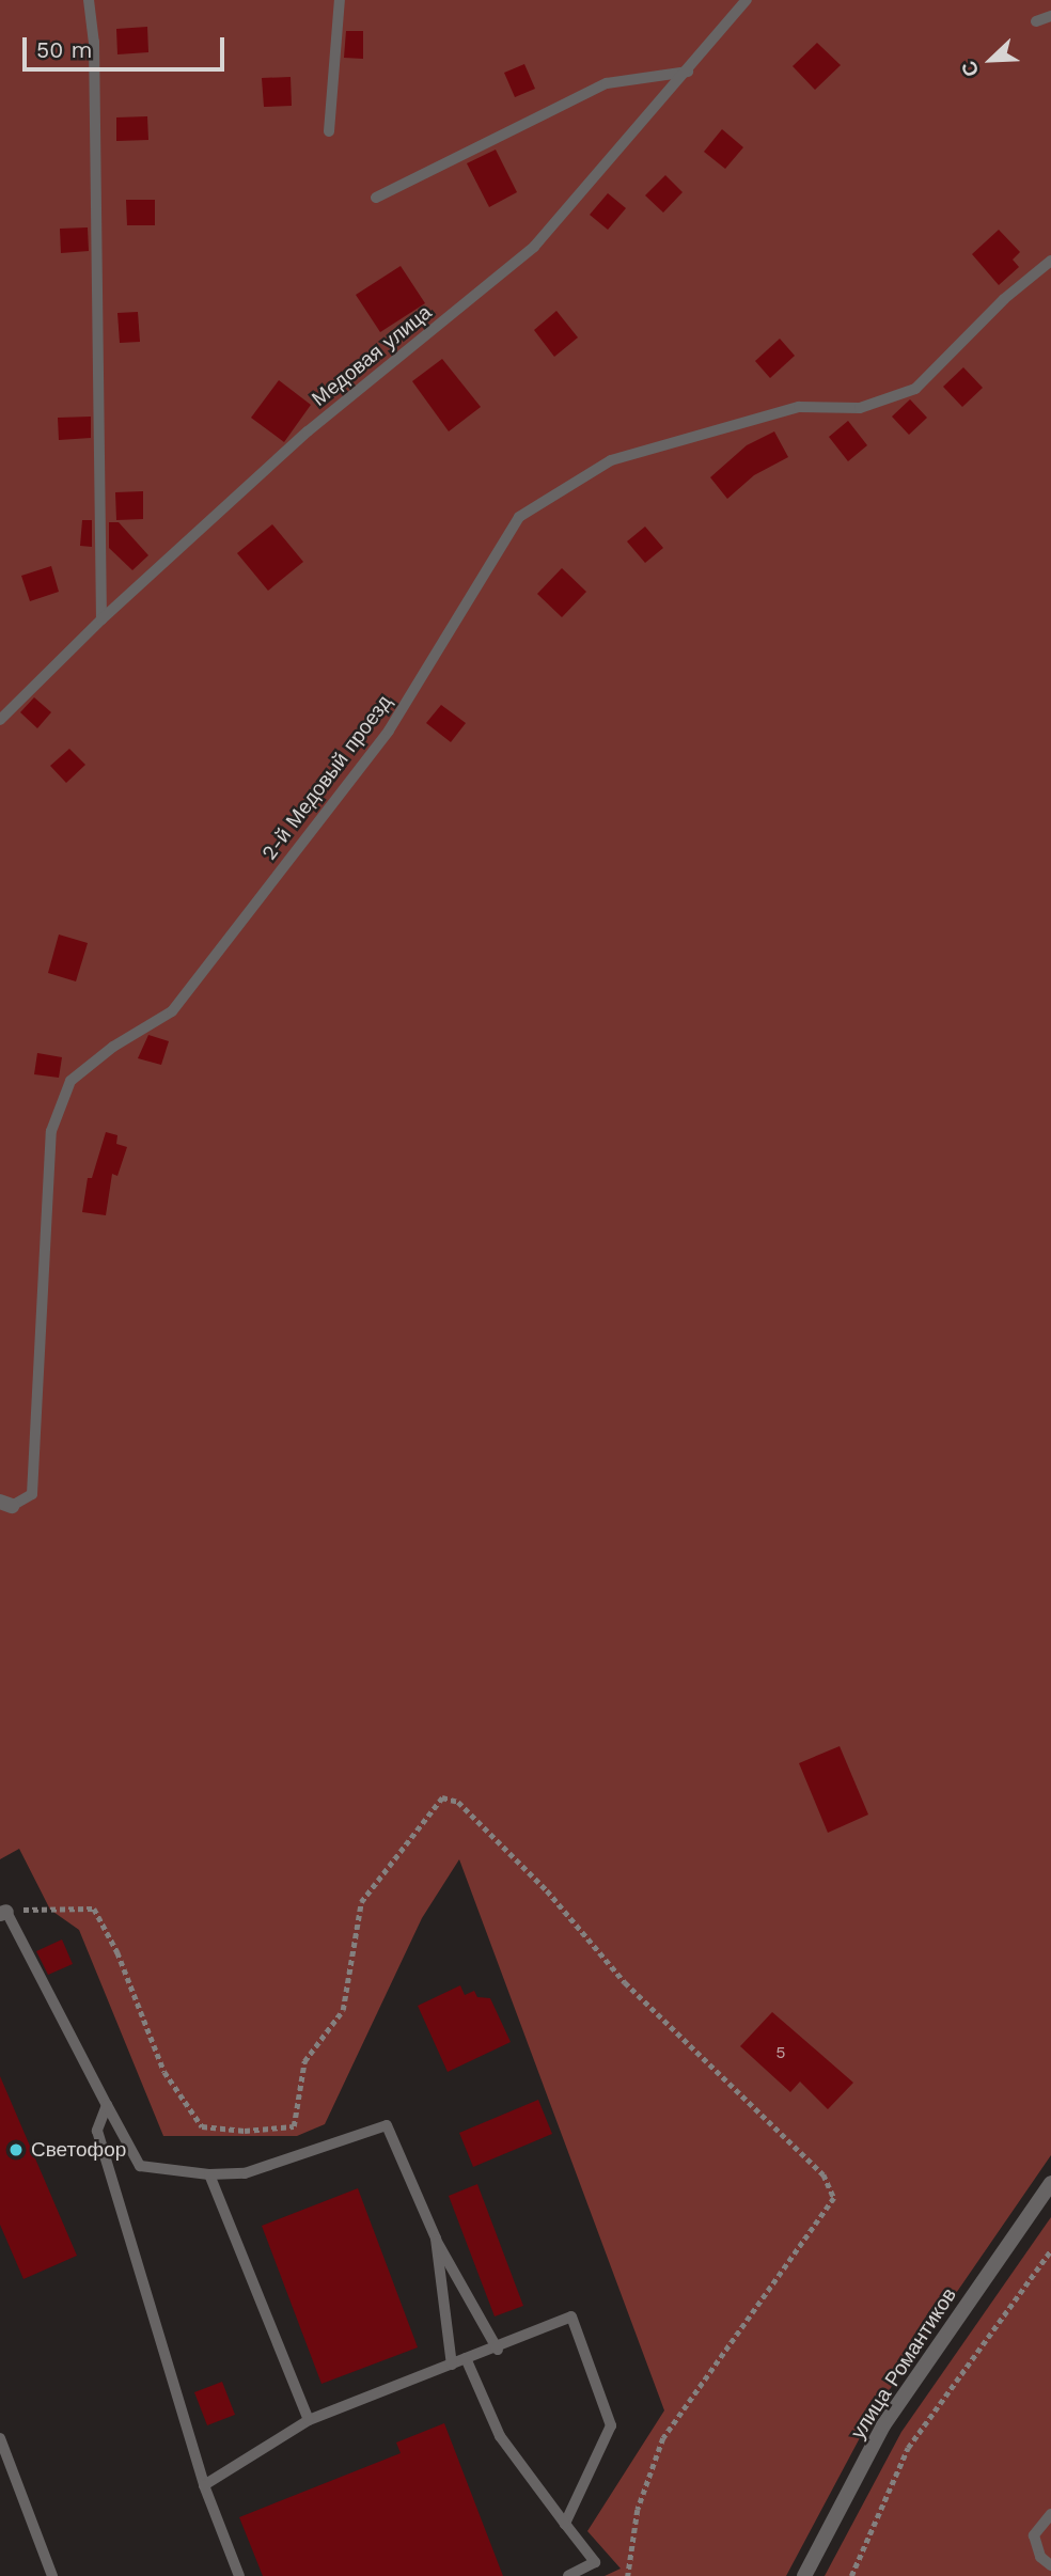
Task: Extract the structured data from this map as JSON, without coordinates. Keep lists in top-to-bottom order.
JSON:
{
  "streets": {
    "street": ["улица Романтиков"],
    "lane": ["Медовая улица", "2-й Медовый проезд"]
  },
  "places": ["Светофор"],
  "house_numbers": ["5"],
  "scale_bar": "50 m",
  "north": "bottom left"
}
